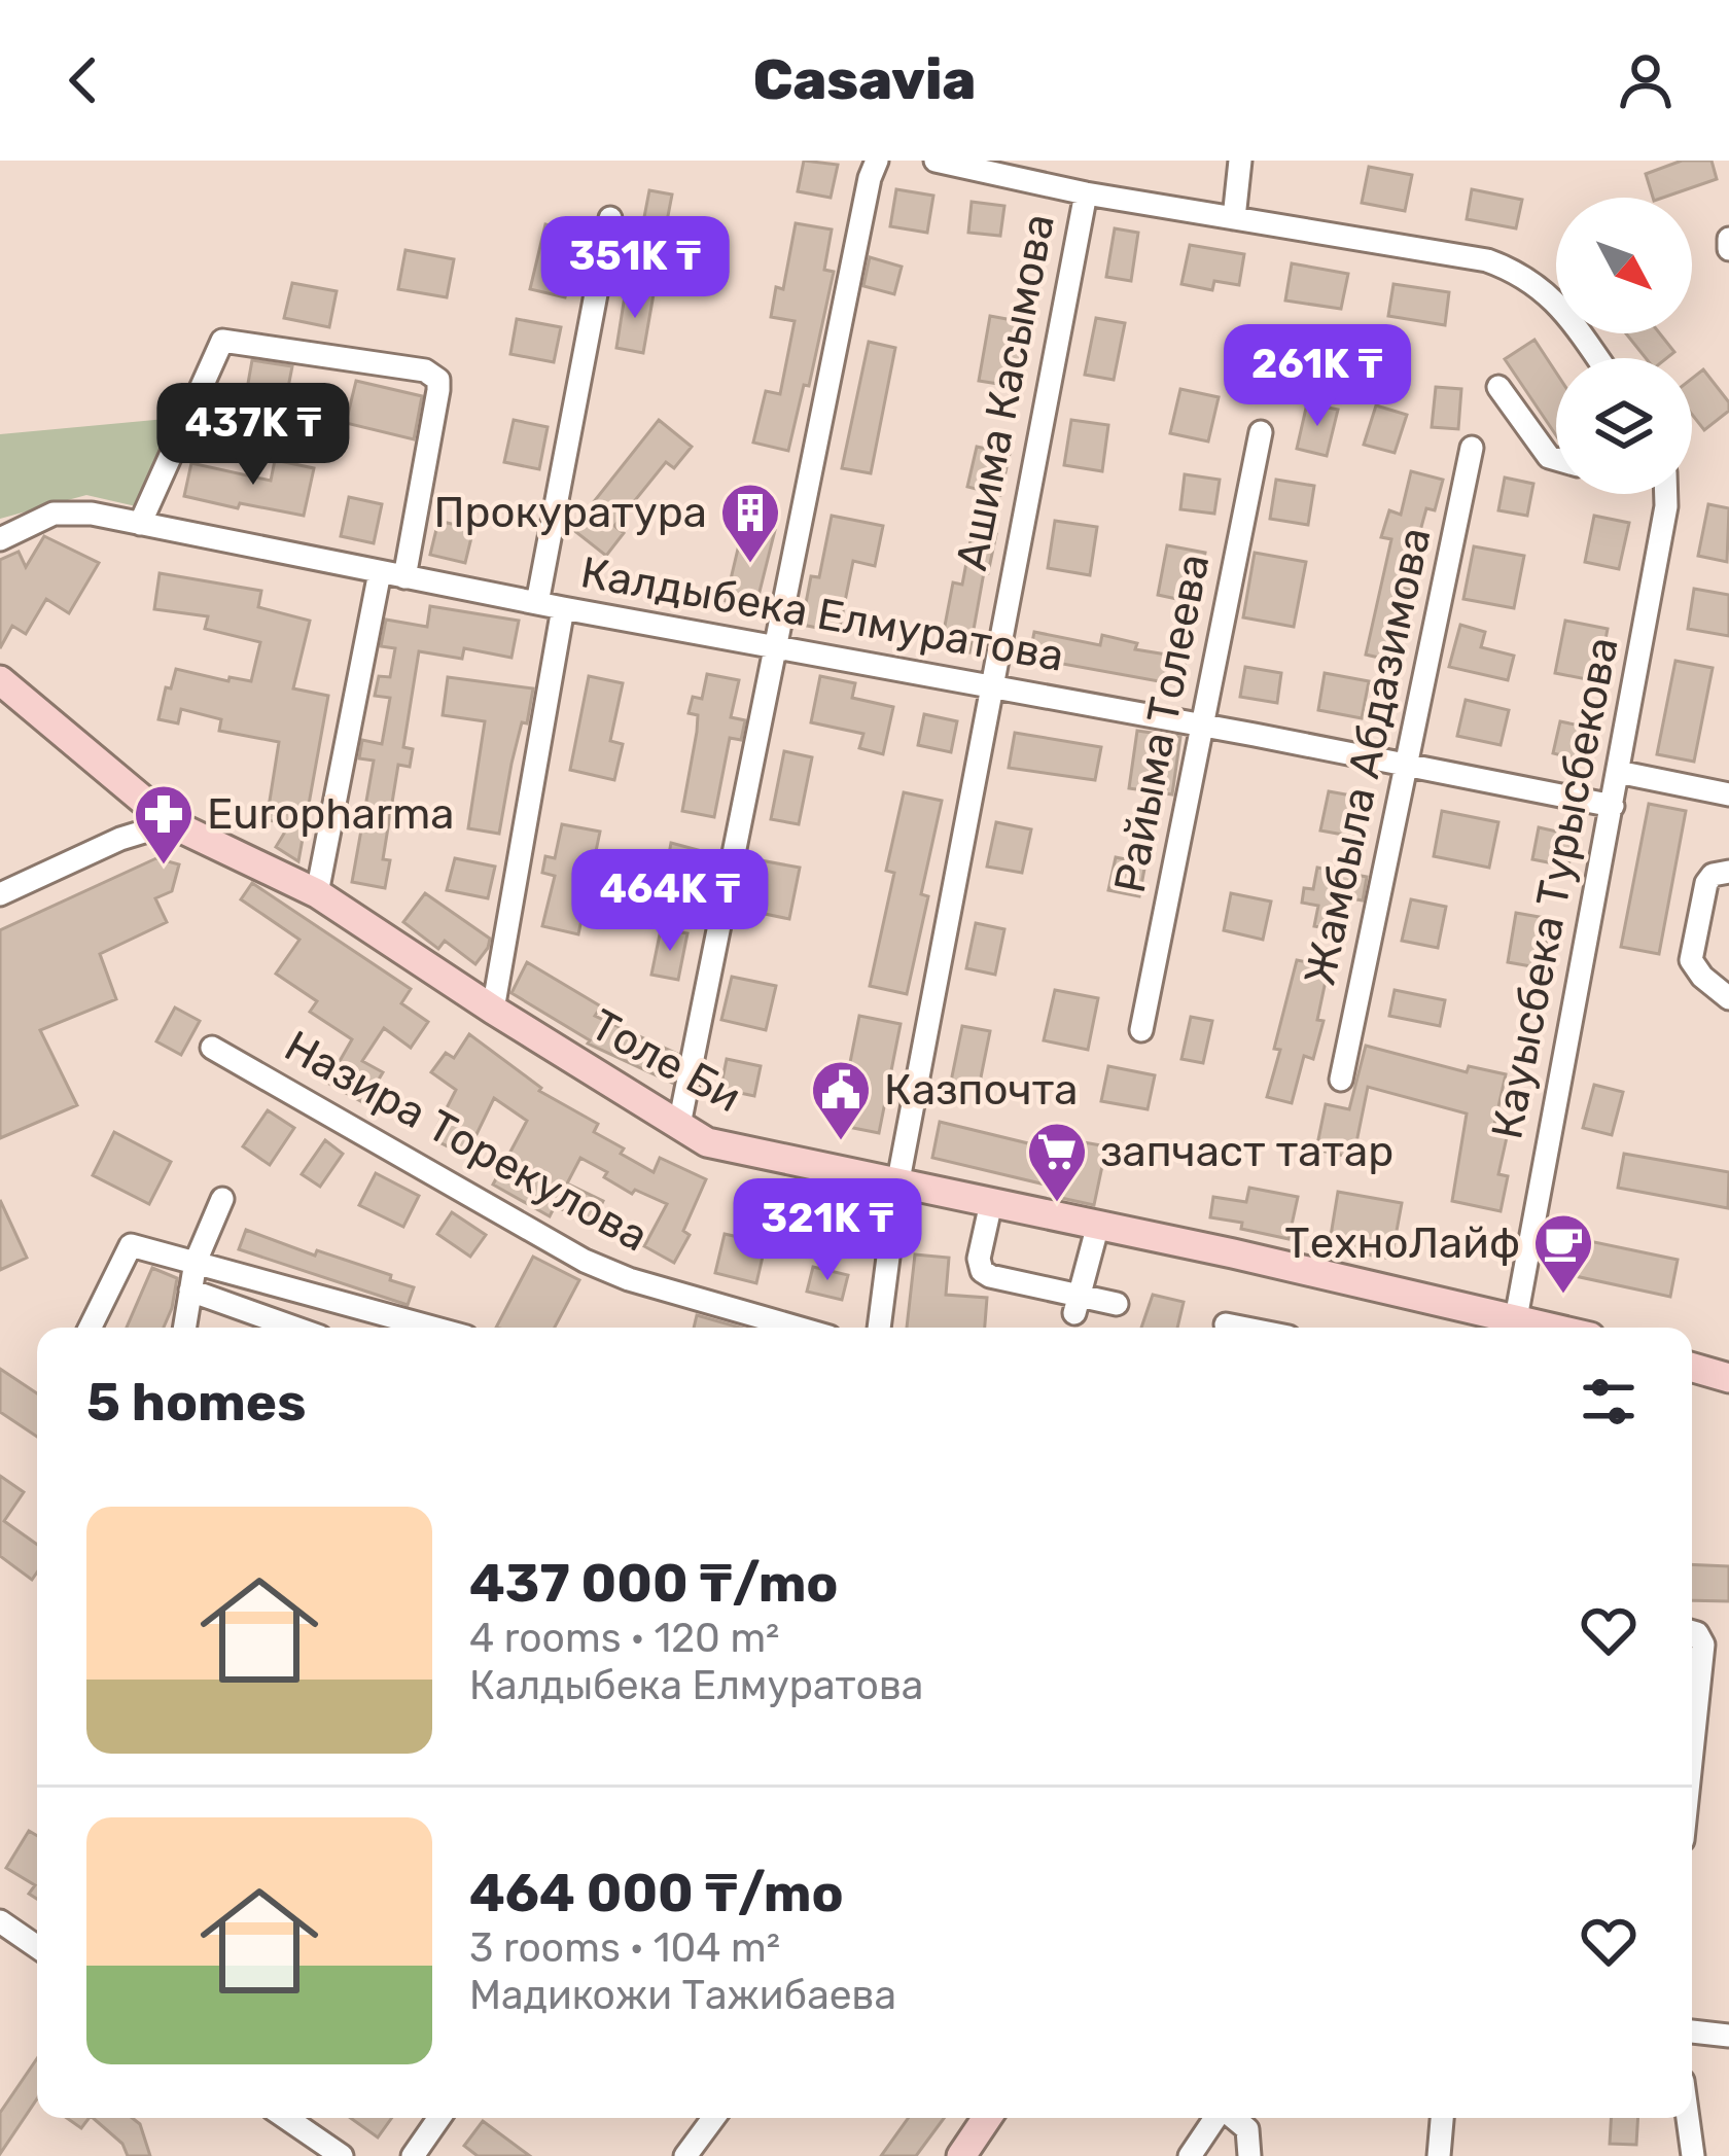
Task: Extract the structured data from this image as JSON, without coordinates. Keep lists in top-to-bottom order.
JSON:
{
  "streets": {
    "street": [
      "Ашима Касымова",
      "Калдыбека Елмуратова",
      "Райыма Толеева",
      "Жамбыла Абдазимова",
      "Кауысбека Турысбекова",
      "Толе Би",
      "Назира Торекулова"
    ]
  },
  "crossings": [
    ["Ашима Касымова", "Калдыбека Елмуратова"],
    ["Ашима Касымова", "Толе Би"],
    ["Калдыбека Елмуратова", "Райыма Толеева"],
    ["Калдыбека Елмуратова", "Жамбыла Абдазимова"],
    ["Калдыбека Елмуратова", "Кауысбека Турысбекова"],
    ["Кауысбека Турысбекова", "Толе Би"]
  ],
  "places": {
    "building": ["Прокуратура"],
    "pharmacy": ["Europharma"],
    "public building": ["Казпочта"],
    "supermarket": ["запчаст татар"],
    "cafe": ["ТехноЛайф"]
  },
  "north": "bottom right",
  "page": {
    "header": "Casavia",
    "price": [
      "351K ₸",
      "261K ₸",
      "437K ₸",
      "464K ₸",
      "321K ₸"
    ],
    "heading": "5 homes",
    "list": [
      {
        "name": "437 000 ₸/mo",
        "note": "4 rooms · 120 m² · Калдыбека Елмуратова"
      },
      {
        "name": "464 000 ₸/mo",
        "note": "3 rooms · 104 m² · Мадикожи Тажибаева"
      }
    ]
  }
}
